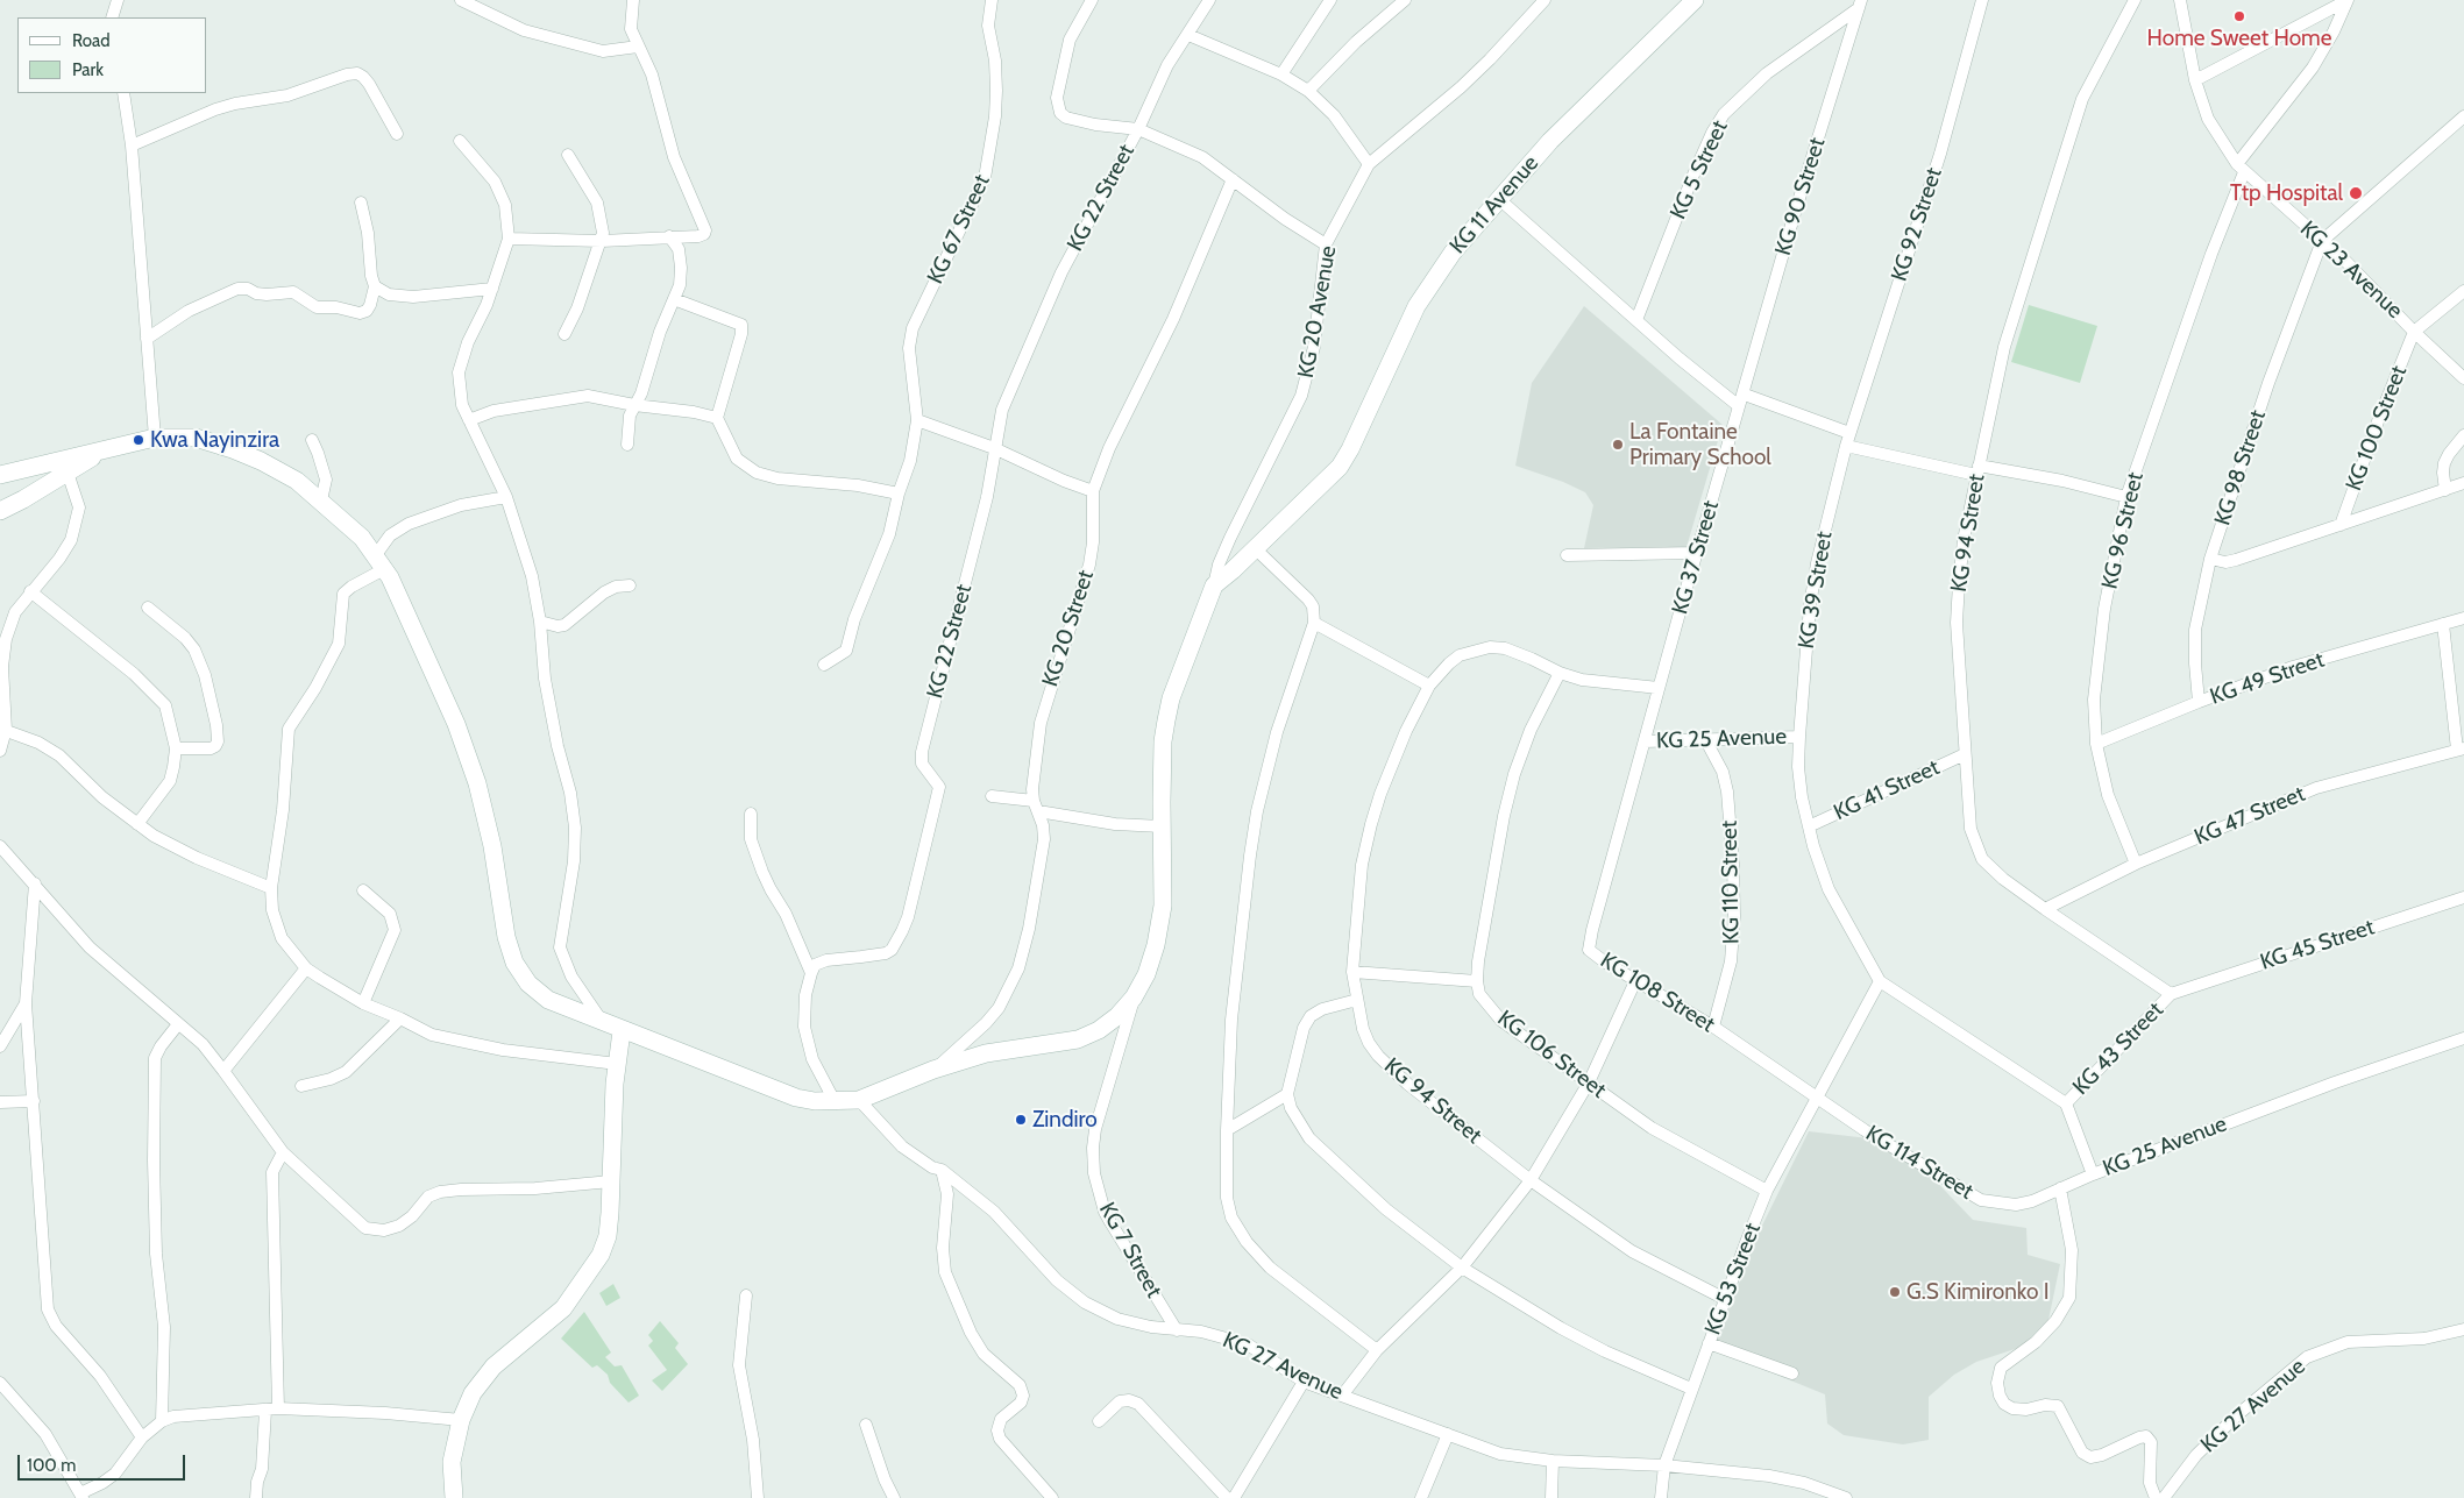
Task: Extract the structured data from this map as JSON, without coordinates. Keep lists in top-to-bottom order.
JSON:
{
  "streets": {
    "main road": ["KG 11 Avenue"],
    "street": [
      "KG 5 Street",
      "KG 90 Street",
      "KG 22 Street",
      "KG 92 Street",
      "KG 67 Street",
      "KG 23 Avenue",
      "KG 20 Avenue",
      "KG 100 Street",
      "KG 98 Street",
      "KG 96 Street",
      "KG 94 Street",
      "KG 37 Street",
      "KG 39 Street",
      "KG 20 Street",
      "KG 49 Street",
      "KG 25 Avenue",
      "KG 41 Street",
      "KG 47 Street",
      "KG 110 Street",
      "KG 45 Street",
      "KG 108 Street",
      "KG 43 Street",
      "KG 106 Street",
      "KG 114 Street",
      "KG 7 Street",
      "KG 53 Street",
      "KG 27 Avenue"
    ]
  },
  "crossings": [
    ["KG 5 Street", "KG 90 Street"],
    ["KG 90 Street", "KG 37 Street"],
    ["KG 11 Avenue", "KG 20 Avenue"],
    ["KG 92 Street", "KG 39 Street"],
    ["KG 23 Avenue", "KG 100 Street"],
    ["KG 23 Avenue", "KG 98 Street"],
    ["KG 23 Avenue", "KG 96 Street"],
    ["KG 100 Street", "KG 98 Street"],
    ["KG 98 Street", "KG 49 Street"],
    ["KG 96 Street", "KG 49 Street"],
    ["KG 96 Street", "KG 47 Street"],
    ["KG 94 Street", "KG 41 Street"],
    ["KG 94 Street", "KG 47 Street"],
    ["KG 94 Street", "KG 45 Street"],
    ["KG 94 Street", "KG 43 Street"],
    ["KG 94 Street", "KG 53 Street"],
    ["KG 37 Street", "KG 25 Avenue"],
    ["KG 39 Street", "KG 25 Avenue"],
    ["KG 25 Avenue", "KG 41 Street"],
    ["KG 25 Avenue", "KG 110 Street"],
    ["KG 25 Avenue", "KG 108 Street"],
    ["KG 25 Avenue", "KG 43 Street"],
    ["KG 25 Avenue", "KG 114 Street"],
    ["KG 25 Avenue", "KG 53 Street"],
    ["KG 110 Street", "KG 108 Street"],
    ["KG 45 Street", "KG 43 Street"],
    ["KG 108 Street", "KG 114 Street"],
    ["KG 108 Street", "KG 53 Street"],
    ["KG 106 Street", "KG 53 Street"],
    ["KG 114 Street", "KG 53 Street"],
    ["KG 7 Street", "KG 27 Avenue"],
    ["KG 53 Street", "KG 27 Avenue"]
  ],
  "places": [
    "Home Sweet Home",
    "Ttp Hospital",
    "Kwa Nayinzira",
    "La Fontaine Primary School",
    "Zindiro",
    "G.S Kimironko I"
  ],
  "legend": ["Road", "Park"],
  "scale_bar": "100 m"
}
